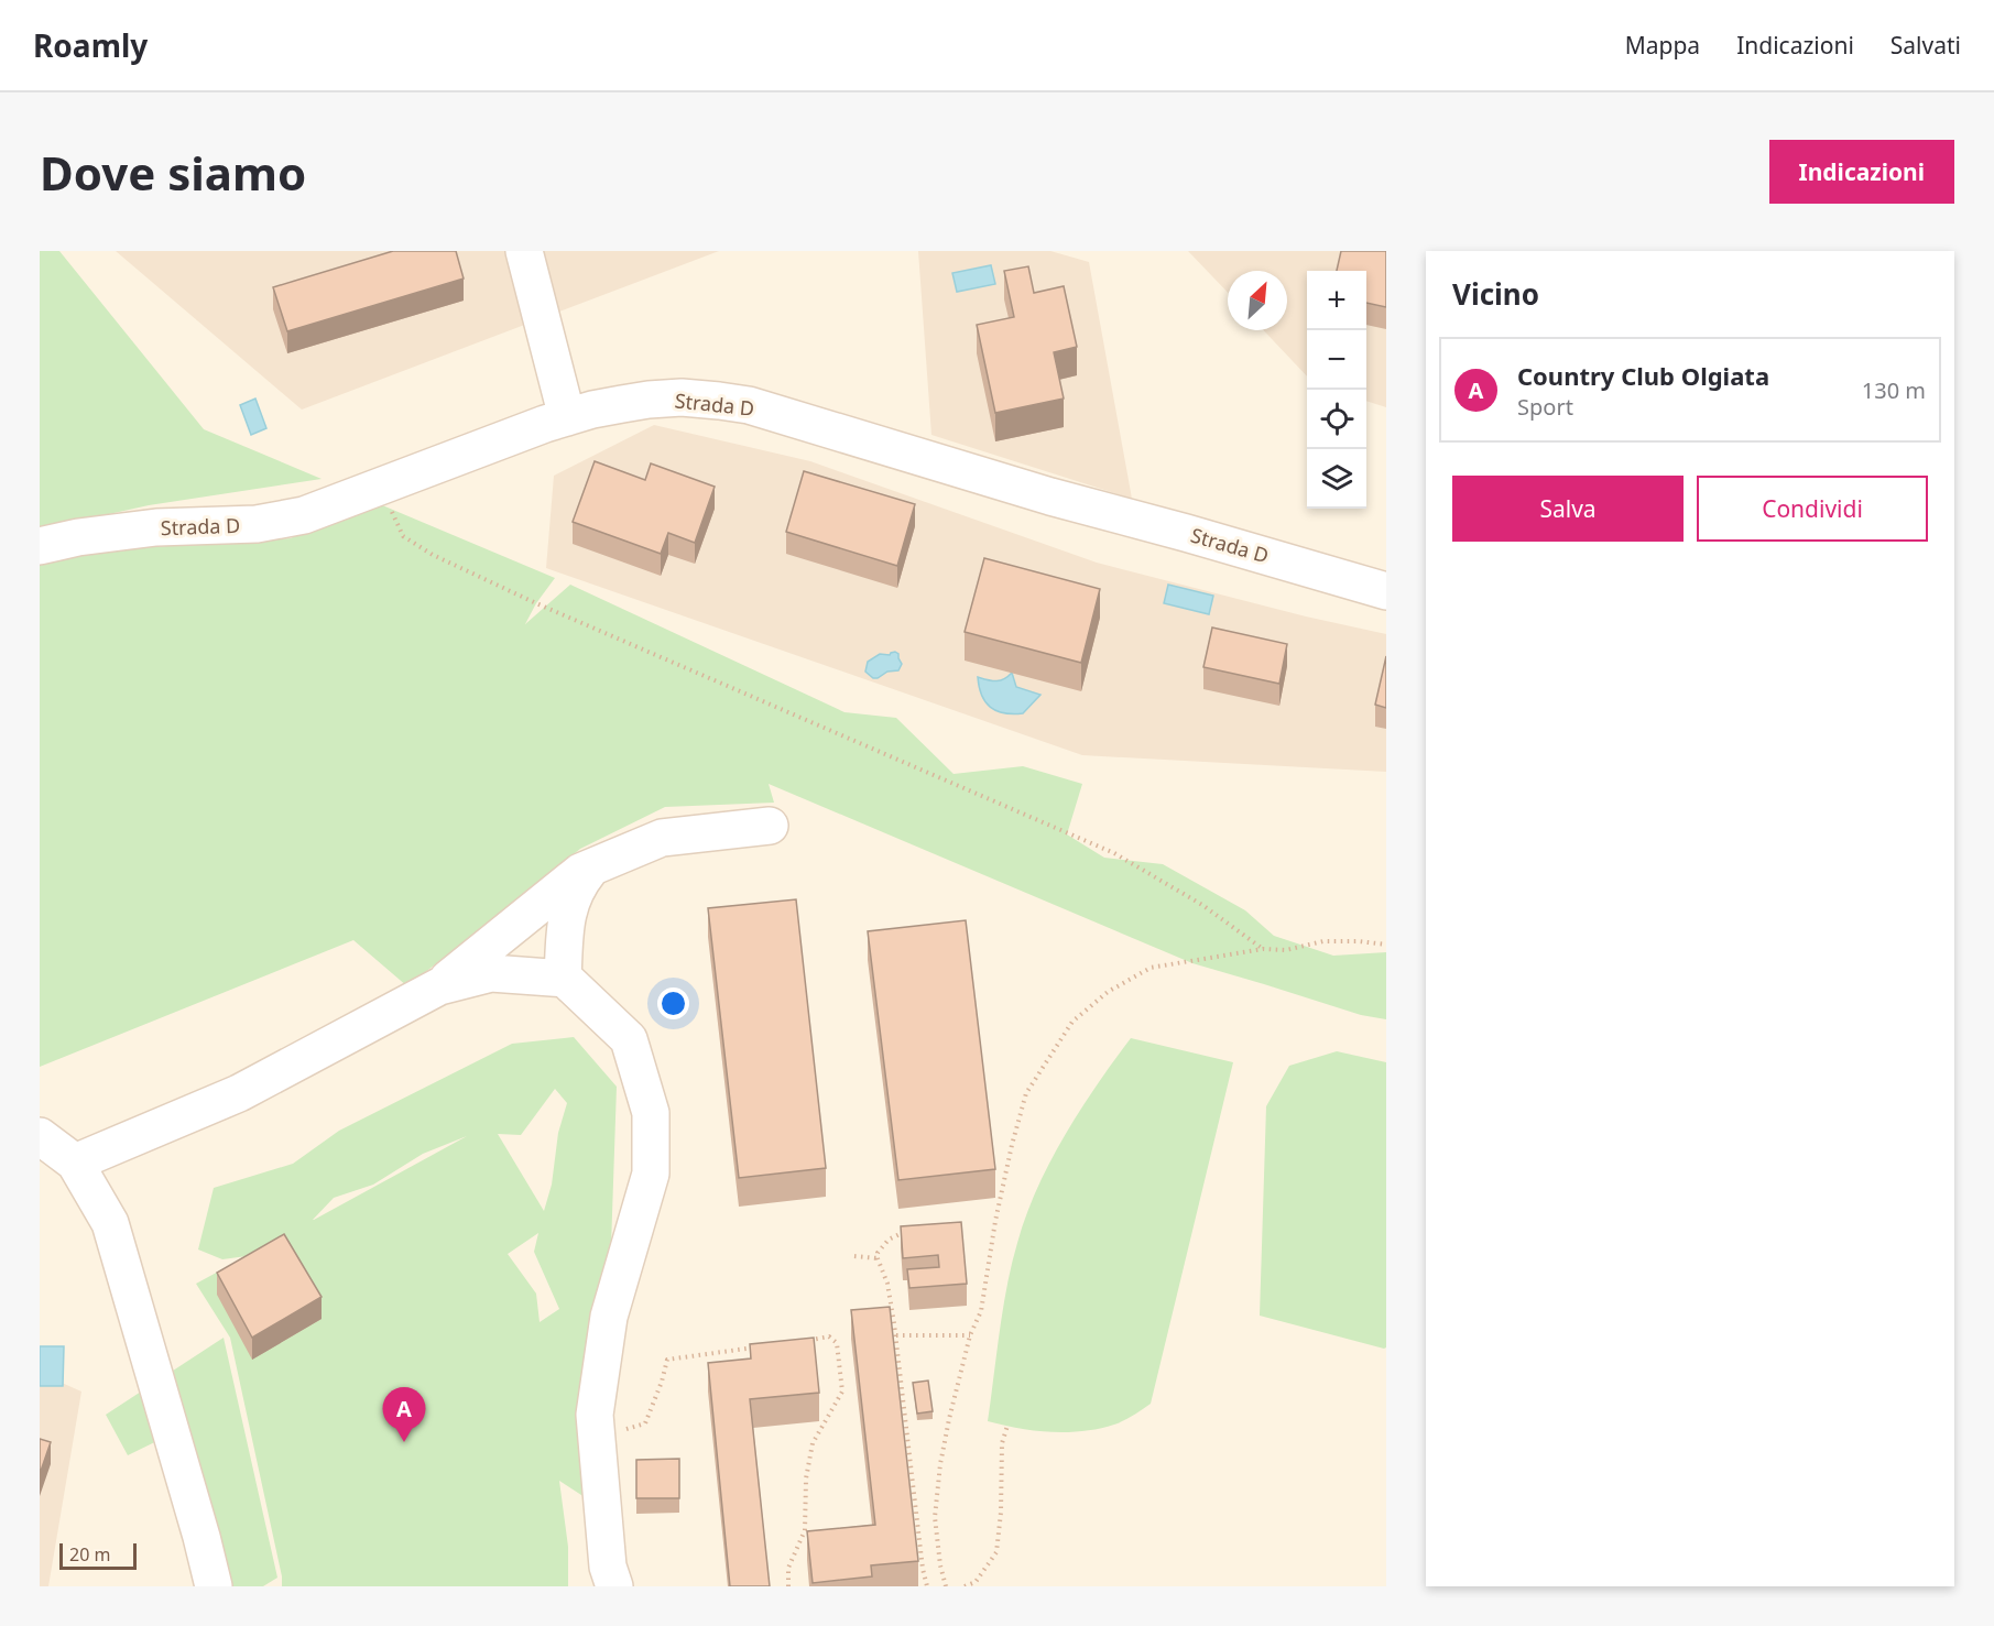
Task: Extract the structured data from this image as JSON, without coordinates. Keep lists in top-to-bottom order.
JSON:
{
  "streets": {
    "street": ["Strada D"]
  },
  "scale_bar": "20 m",
  "north": "top right",
  "page": {
    "header": "Roamly",
    "nav": ["Mappa", "Indicazioni", "Salvati"],
    "buttons": [
      "Indicazioni",
      ["Salva", "Condividi"]
    ],
    "title": "Dove siamo",
    "heading": "Vicino",
    "map_buttons": ["+", "−"],
    "list": [
      {
        "mark": "A",
        "name": "Country Club Olgiata",
        "note": "Sport",
        "value": "130 m"
      }
    ],
    "pins": "A",
    "scale": "20 m"
  }
}
